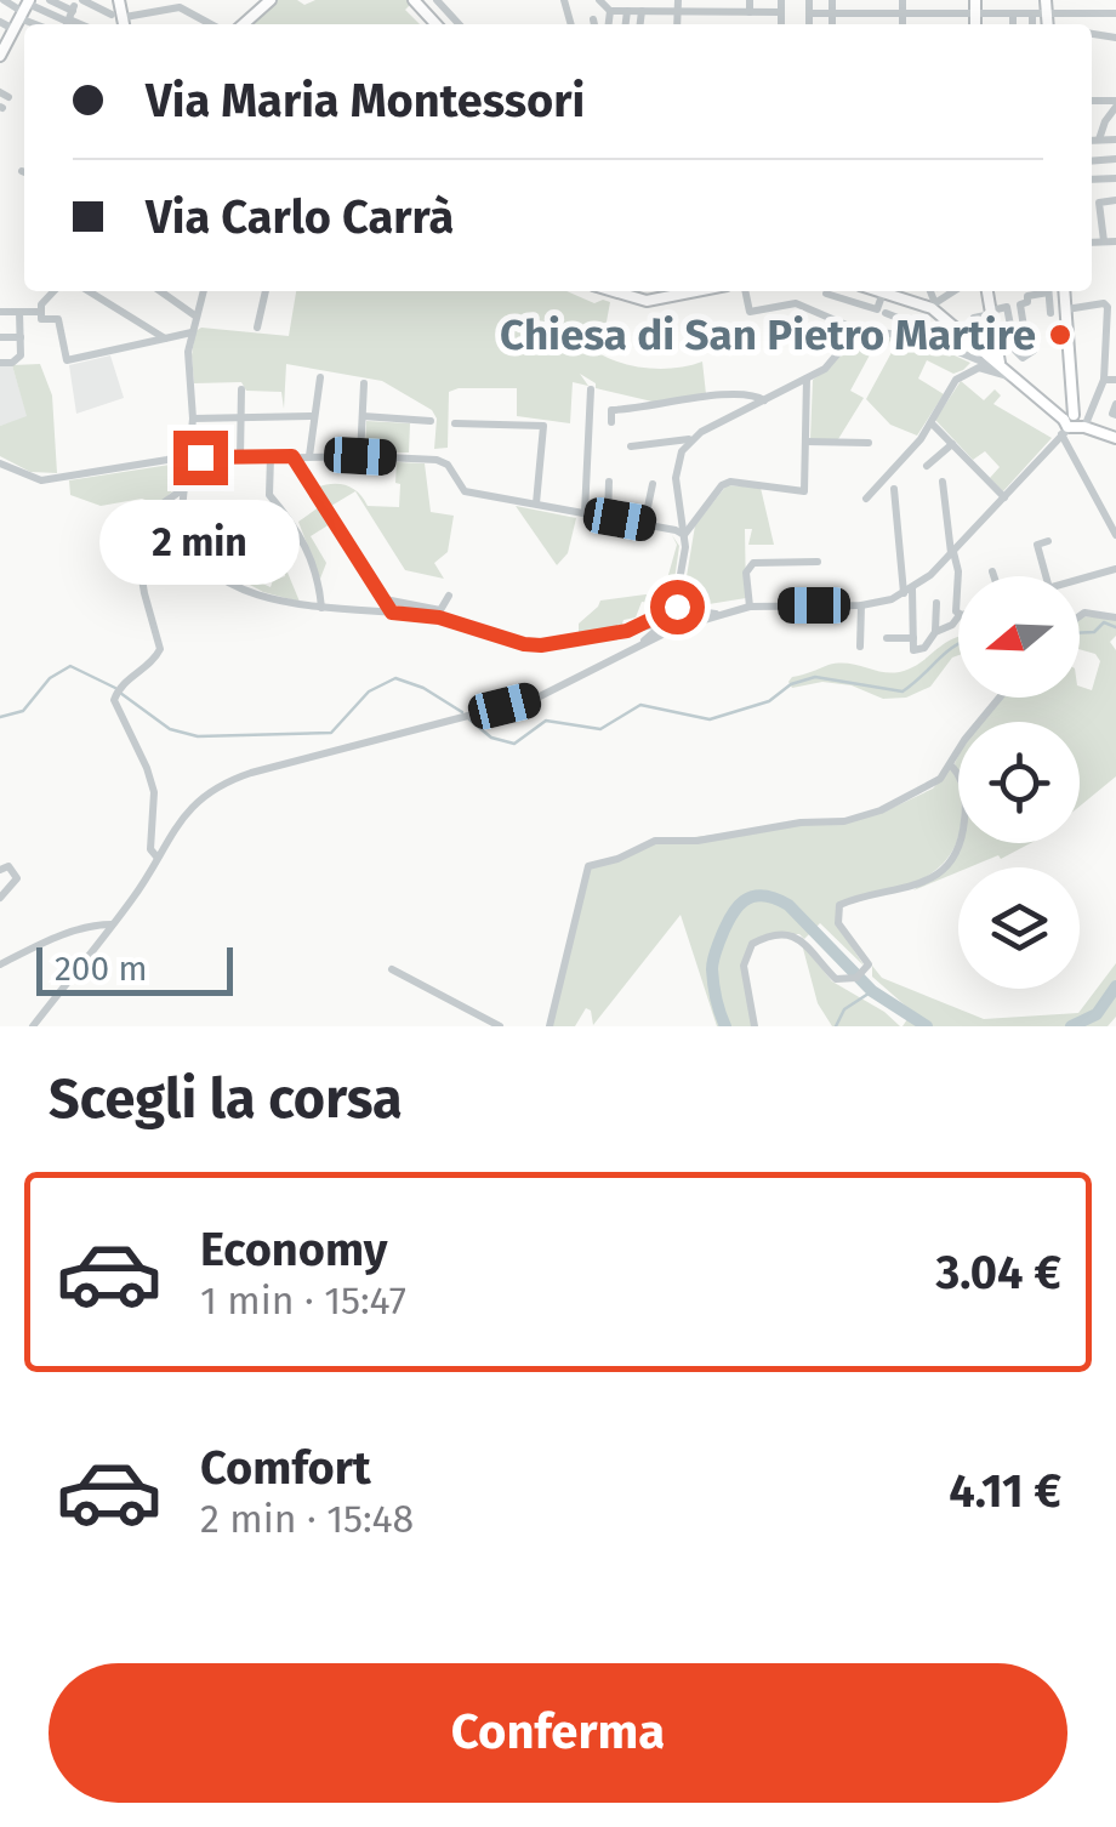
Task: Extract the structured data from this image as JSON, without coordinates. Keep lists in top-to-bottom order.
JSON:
{
  "places": ["Chiesa di San Pietro Martire"],
  "scale_bar": "200 m",
  "north": "left",
  "page": {
    "banner": ["Via Maria Montessori", "Via Carlo Carrà"],
    "bubble": "2 min",
    "scale": "200 m",
    "heading": "Scegli la corsa",
    "list": [
      {
        "name": "Economy",
        "note": "1 min · 15:47",
        "value": "3.04 €"
      },
      {
        "name": "Comfort",
        "note": "2 min · 15:48",
        "value": "4.11 €"
      }
    ],
    "buttons": "Conferma"
  }
}
